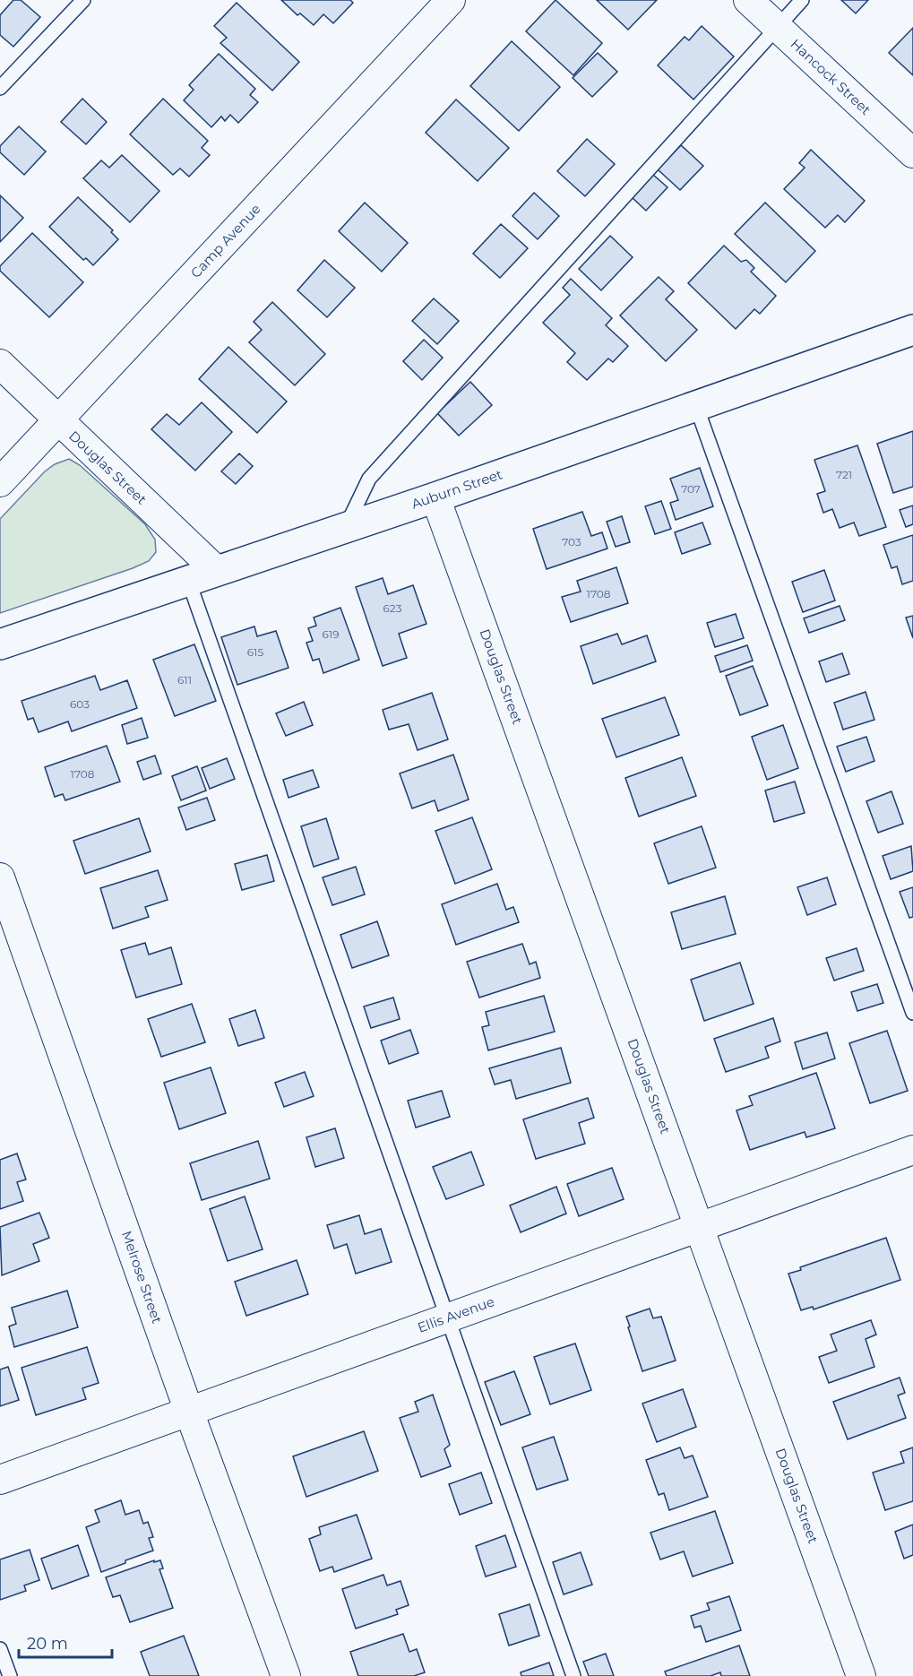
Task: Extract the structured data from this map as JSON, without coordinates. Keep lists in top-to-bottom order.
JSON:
{
  "streets": {
    "main road": ["Auburn Street"],
    "street": [
      "Hancock Street",
      "Camp Avenue",
      "Douglas Street",
      "Melrose Street",
      "Ellis Avenue"
    ]
  },
  "crossings": [
    ["Camp Avenue", "Douglas Street"],
    ["Douglas Street", "Auburn Street"],
    ["Douglas Street", "Ellis Avenue"],
    ["Melrose Street", "Ellis Avenue"]
  ],
  "house_numbers": [
    "721",
    "707",
    "703",
    "1708",
    "623",
    "619",
    "615",
    "611",
    "603",
    "1708"
  ],
  "scale_bar": "20 m"
}
